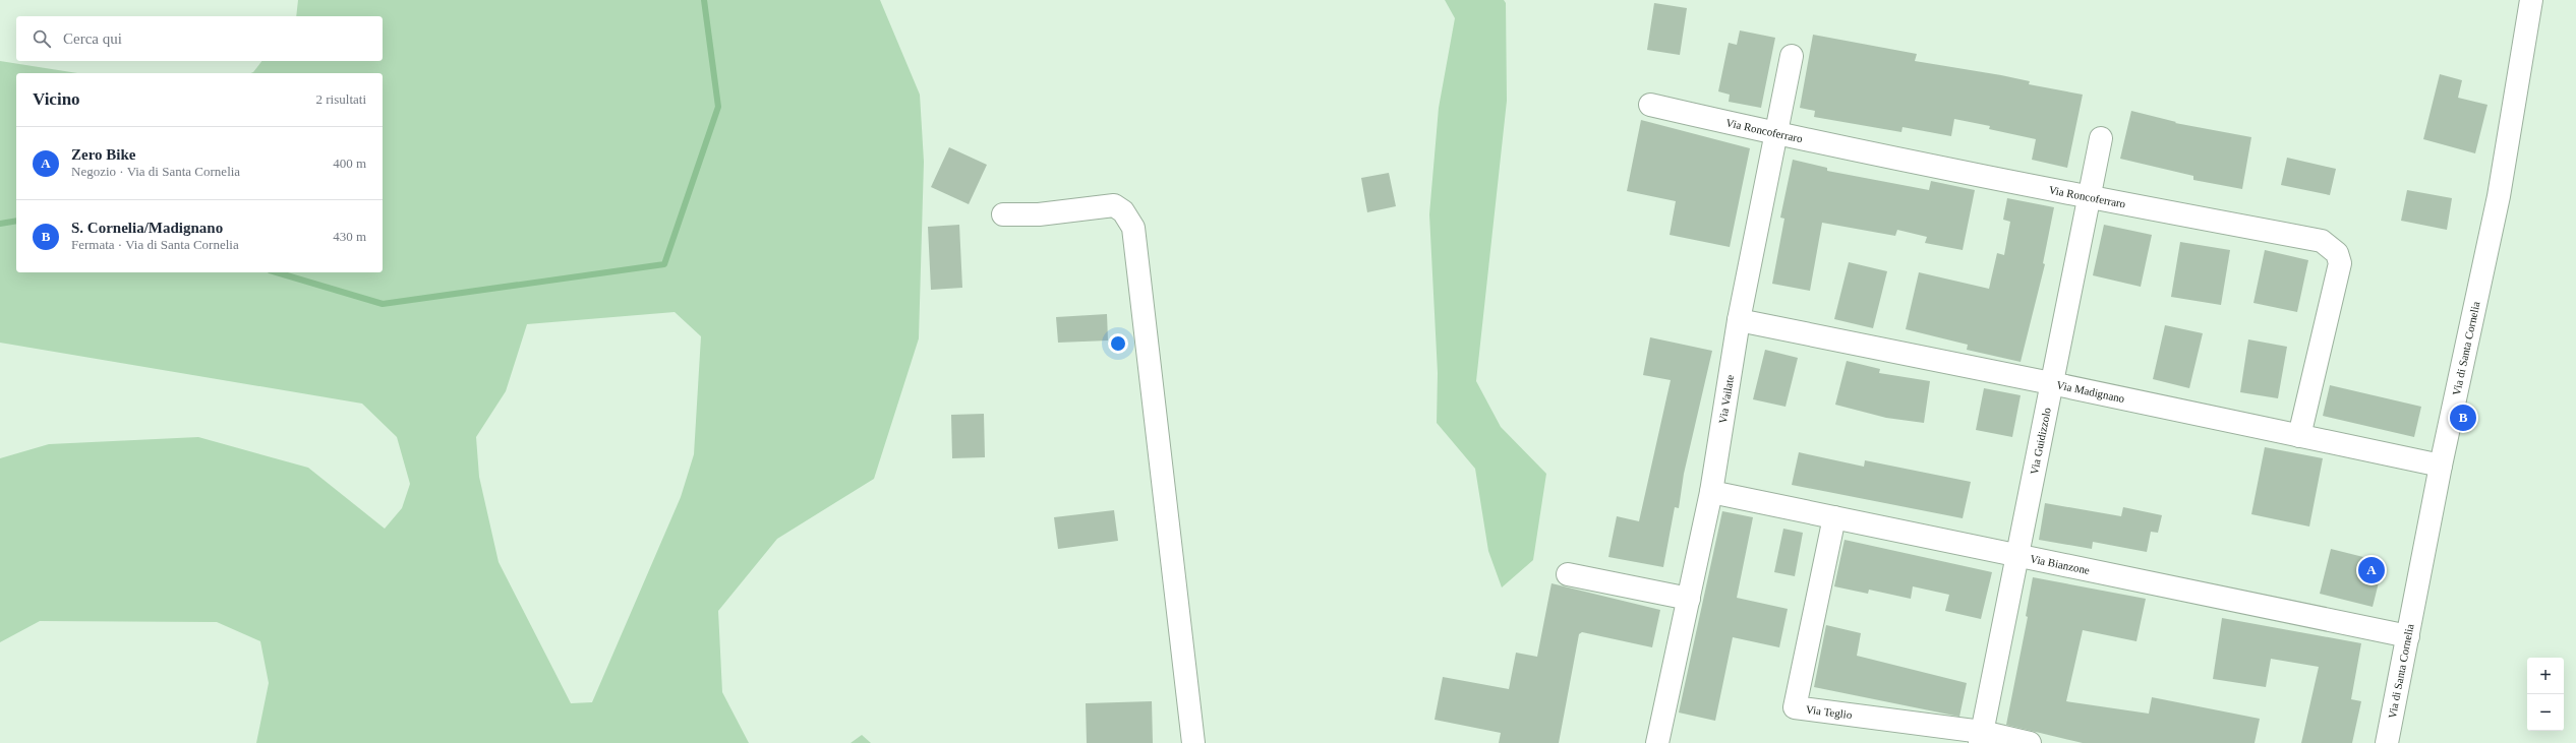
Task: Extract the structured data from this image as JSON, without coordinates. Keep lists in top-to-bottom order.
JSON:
{
  "streets": {
    "street": [
      "Via Roncoferraro",
      "Via di Santa Cornelia",
      "Via Madignano",
      "Via Vailate",
      "Via Guidizzolo",
      "Via Bianzone",
      "Via Teglio"
    ]
  },
  "crossings": [
    ["Via Roncoferraro", "Via Madignano"],
    ["Via Roncoferraro", "Via Vailate"],
    ["Via Roncoferraro", "Via Guidizzolo"],
    ["Via di Santa Cornelia", "Via Madignano"],
    ["Via di Santa Cornelia", "Via Bianzone"],
    ["Via Madignano", "Via Vailate"],
    ["Via Madignano", "Via Guidizzolo"],
    ["Via Vailate", "Via Bianzone"],
    ["Via Guidizzolo", "Via Bianzone"],
    ["Via Guidizzolo", "Via Teglio"],
    ["Via Bianzone", "Via Teglio"]
  ],
  "page": {
    "search": "Cerca qui",
    "heading": ["Vicino", "2 risultati"],
    "list": [
      {
        "mark": "A",
        "name": "Zero Bike",
        "note": "Negozio · Via di Santa Cornelia",
        "value": "400 m"
      },
      {
        "mark": "B",
        "name": "S. Cornelia/Madignano",
        "note": "Fermata · Via di Santa Cornelia",
        "value": "430 m"
      }
    ],
    "pins": ["B", "A"],
    "map_buttons": ["+", "−"]
  }
}
